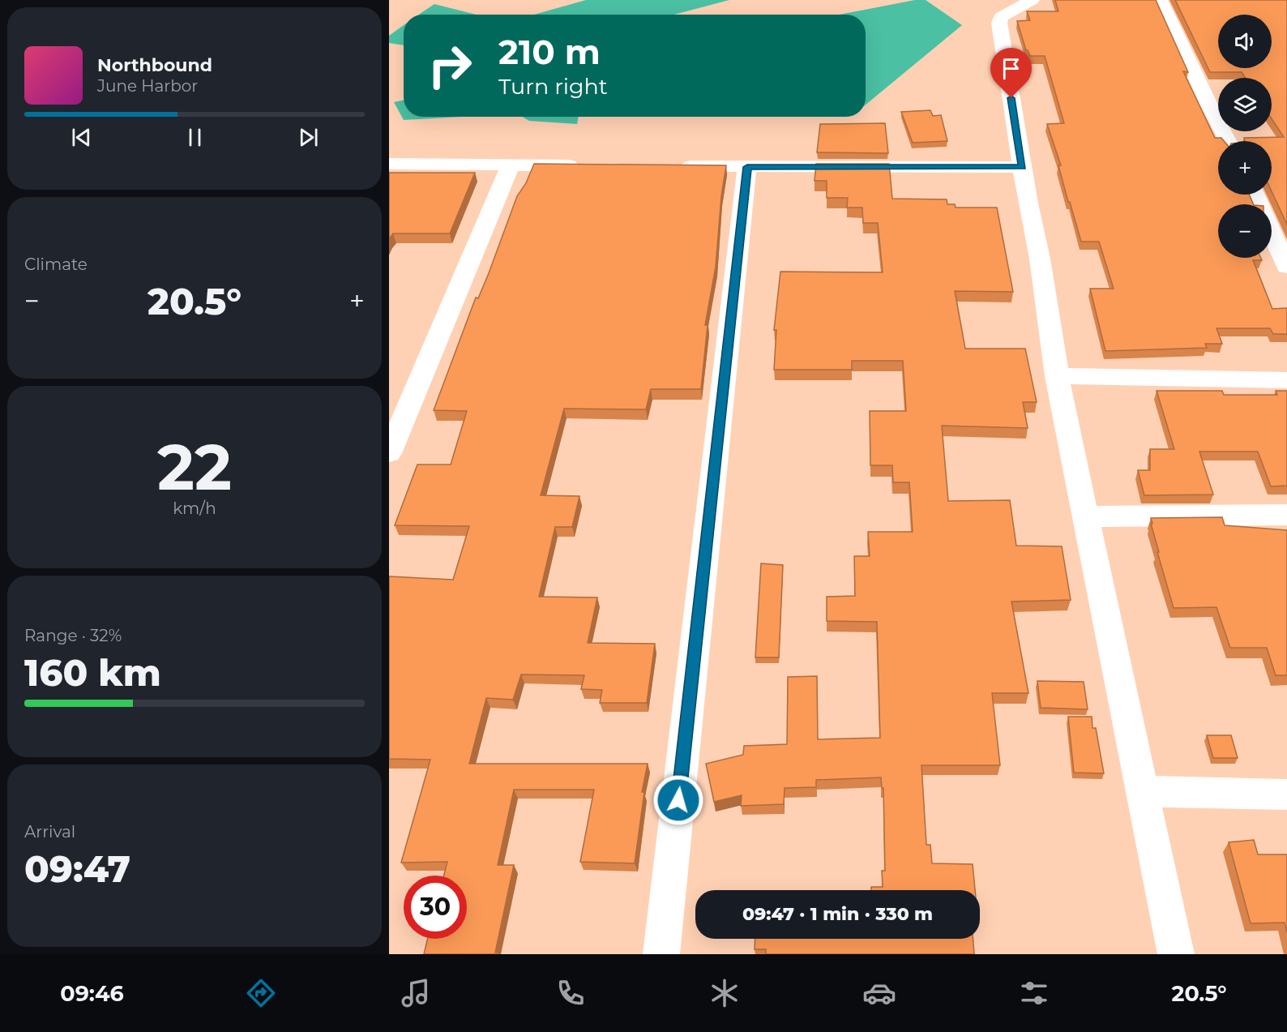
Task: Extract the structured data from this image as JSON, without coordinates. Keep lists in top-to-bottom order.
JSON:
{
  "page": {
    "map_buttons": ["+", "−"],
    "turn": ["210 m", "Turn right"],
    "song": ["Northbound", "June Harbor"],
    "tile": [
      "Climate",
      ["22", "km/h"],
      ["Range · 32%", "160 km"],
      ["Arrival", "09:47"]
    ],
    "heat": ["−", "20.5°", "+"],
    "limit": "30",
    "trip": "09:47 · 1 min · 330 m",
    "tabs": ["09:46", "20.5°"]
  }
}
